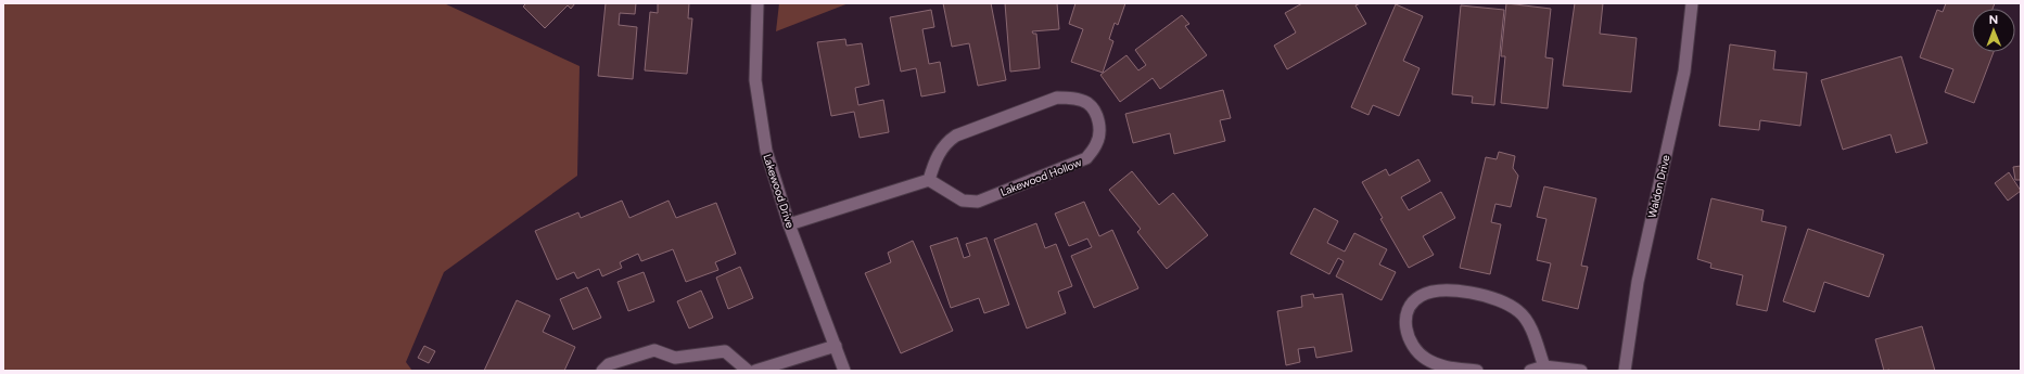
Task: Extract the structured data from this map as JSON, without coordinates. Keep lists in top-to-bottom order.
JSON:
{
  "streets": {
    "street": ["Lakewood Hollow", "Waldon Drive", "Lakewood Drive"]
  },
  "north": "top"
}
